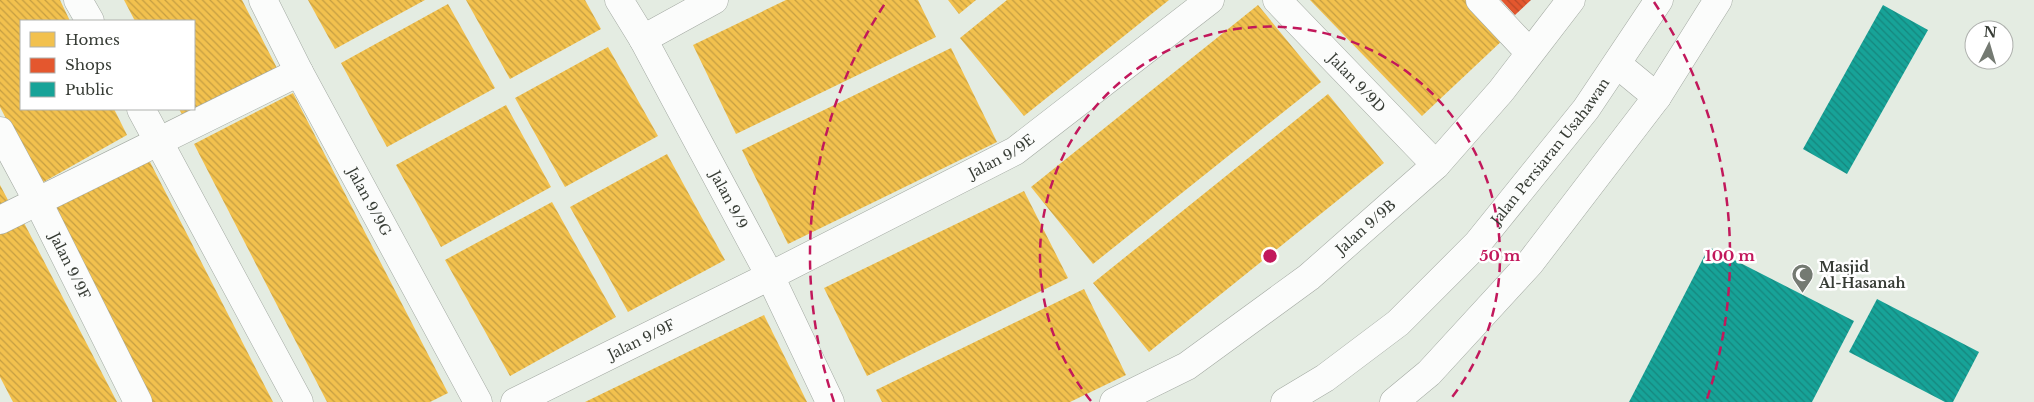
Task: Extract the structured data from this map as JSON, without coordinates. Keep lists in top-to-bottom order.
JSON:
{
  "streets": {
    "street": [
      "Jalan 9/9D",
      "Jalan Persiaran Usahawan",
      "Jalan 9/9E",
      "Jalan 9/9",
      "Jalan 9/9G",
      "Jalan 9/9B",
      "Jalan 9/9F"
    ]
  },
  "crossings": [
    ["Jalan 9/9D", "Jalan 9/9B"],
    ["Jalan 9/9E", "Jalan 9/9"],
    ["Jalan 9/9E", "Jalan 9/9F"],
    ["Jalan 9/9", "Jalan 9/9F"]
  ],
  "places": {
    "mosque": ["Masjid Al-Hasanah"]
  },
  "legend": ["Homes", "Shops", "Public"],
  "north": "top",
  "rings": ["50 m", "100 m"]
}
